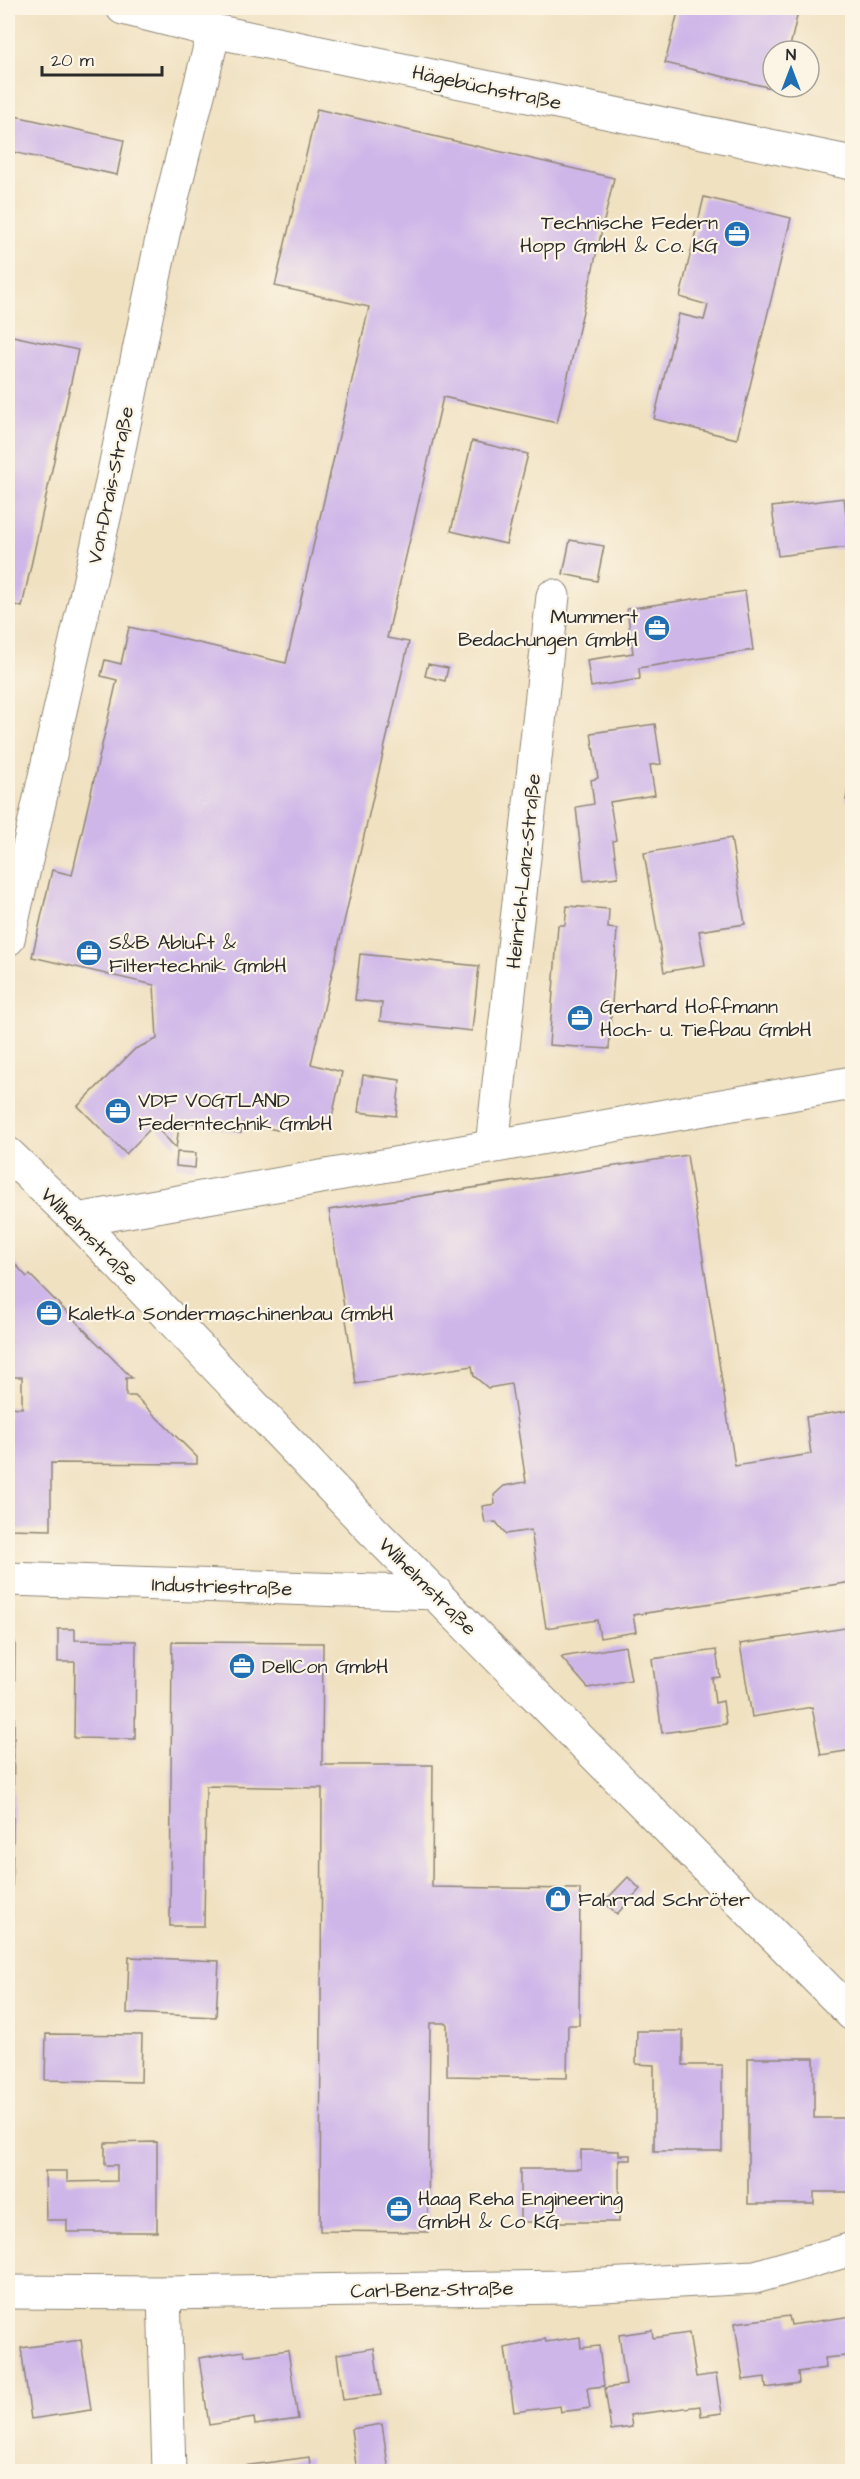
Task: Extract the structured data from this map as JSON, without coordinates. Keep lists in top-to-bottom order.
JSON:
{
  "streets": {
    "street": [
      "Hägebüchstraße",
      "Von-Drais-Straße",
      "Heinrich-Lanz-Straße",
      "Wilhelmstraße",
      "Industriestraße",
      "Carl-Benz-Straße"
    ]
  },
  "crossings": [
    ["Hägebüchstraße", "Von-Drais-Straße"],
    ["Wilhelmstraße", "Industriestraße"]
  ],
  "places": {
    "office": [
      "Technische Federn Hopp GmbH & Co. KG",
      "Mummert Bedachungen GmbH",
      "S&B Abluft & Filtertechnik GmbH",
      "Gerhard Hoffmann Hoch- u. Tiefbau GmbH",
      "VDF VOGTLAND Federntechnik GmbH",
      "Kaletka Sondermaschinenbau GmbH",
      "DellCon GmbH",
      "Haag Reha Engineering GmbH & Co KG"
    ],
    "shop": ["Fahrrad Schröter"]
  },
  "scale_bar": "20 m",
  "north": "top"
}
